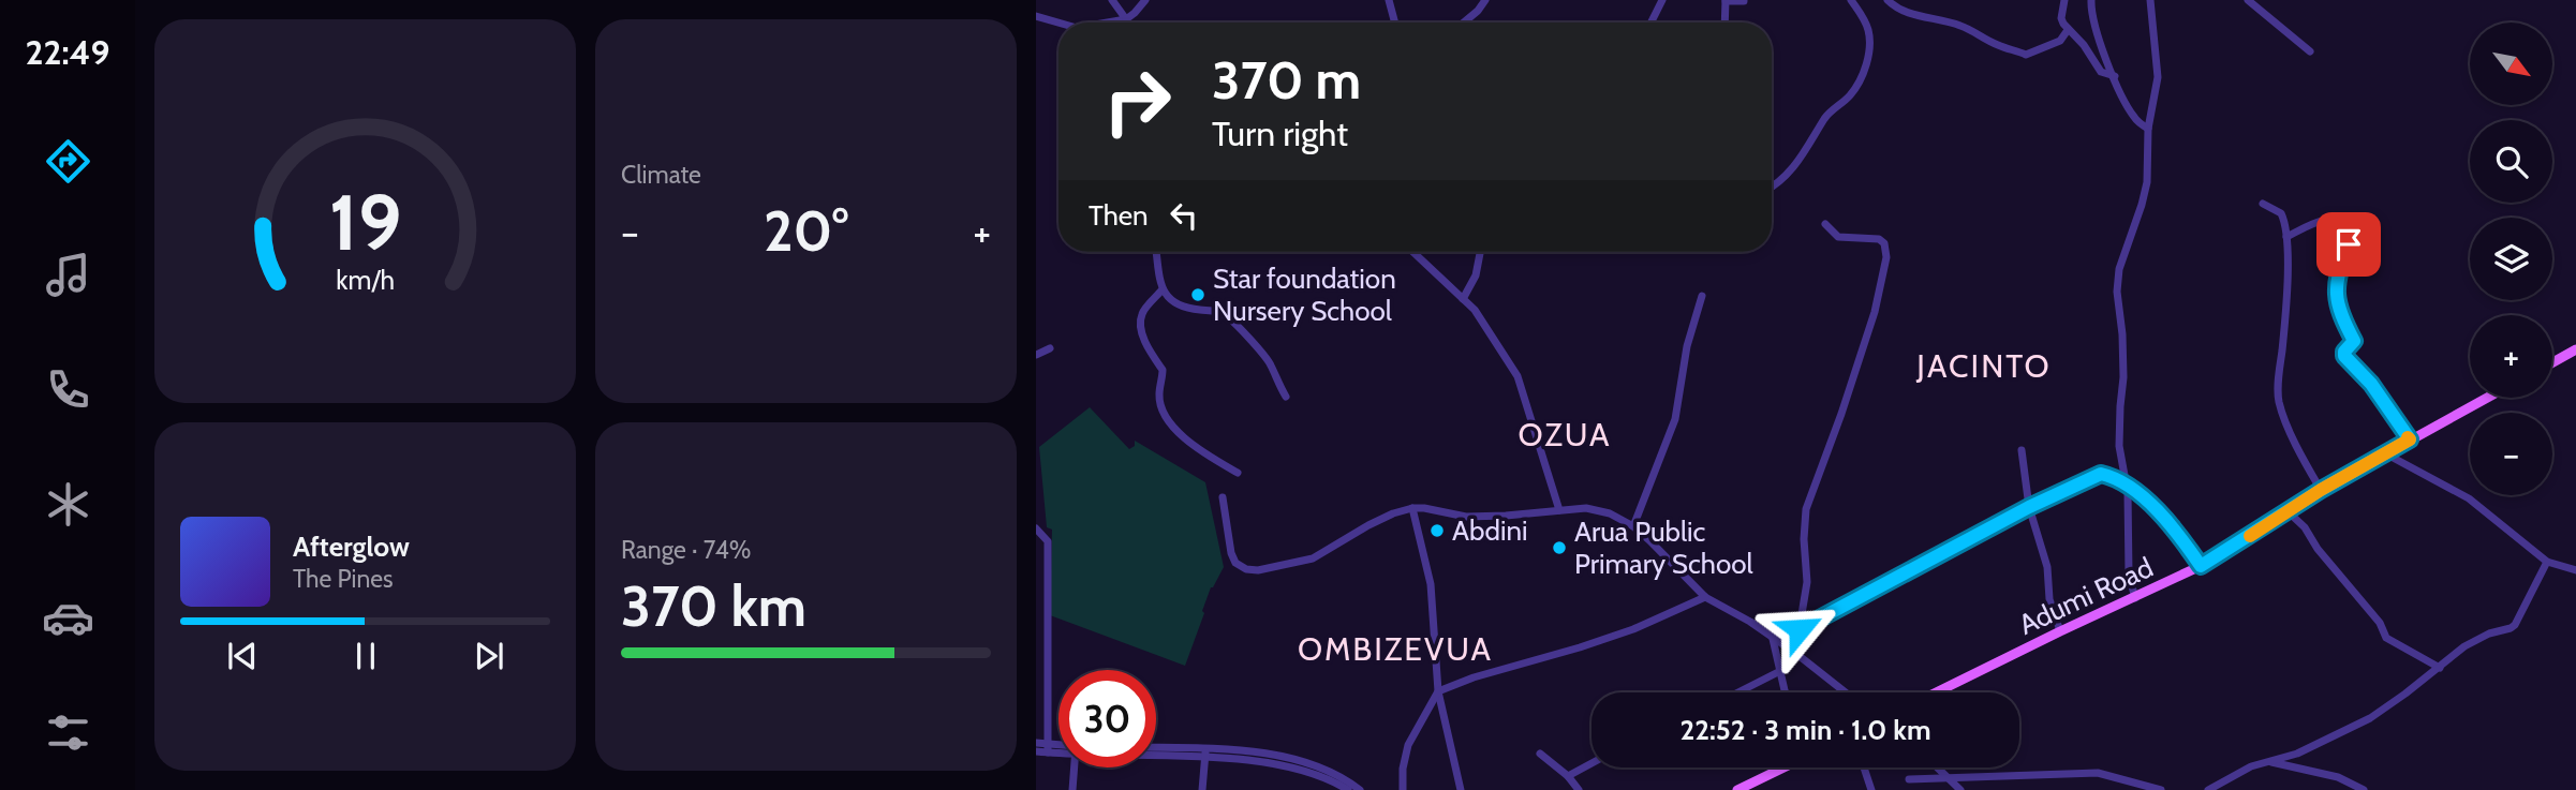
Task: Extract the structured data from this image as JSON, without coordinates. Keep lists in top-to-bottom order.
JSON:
{
  "streets": {
    "main road": ["Adumi Road"]
  },
  "districts": ["JACINTO", "OZUA", "OMBIZEVUA"],
  "places": ["Star foundation Nursery School", "Abdini", "Arua Public Primary School"],
  "north": "bottom right",
  "page": {
    "tabs": "22:49",
    "tile": [
      "Climate",
      ["Range · 74%", "370 km"]
    ],
    "map_buttons": ["+", "−"],
    "turn": ["370 m", "Turn right"],
    "then": "Then",
    "heat": ["−", "20°", "+"],
    "song": ["Afterglow", "The Pines"],
    "limit": "30",
    "trip": "22:52 · 3 min · 1.0 km",
    "gauge": ["19", "km/h"]
  }
}
